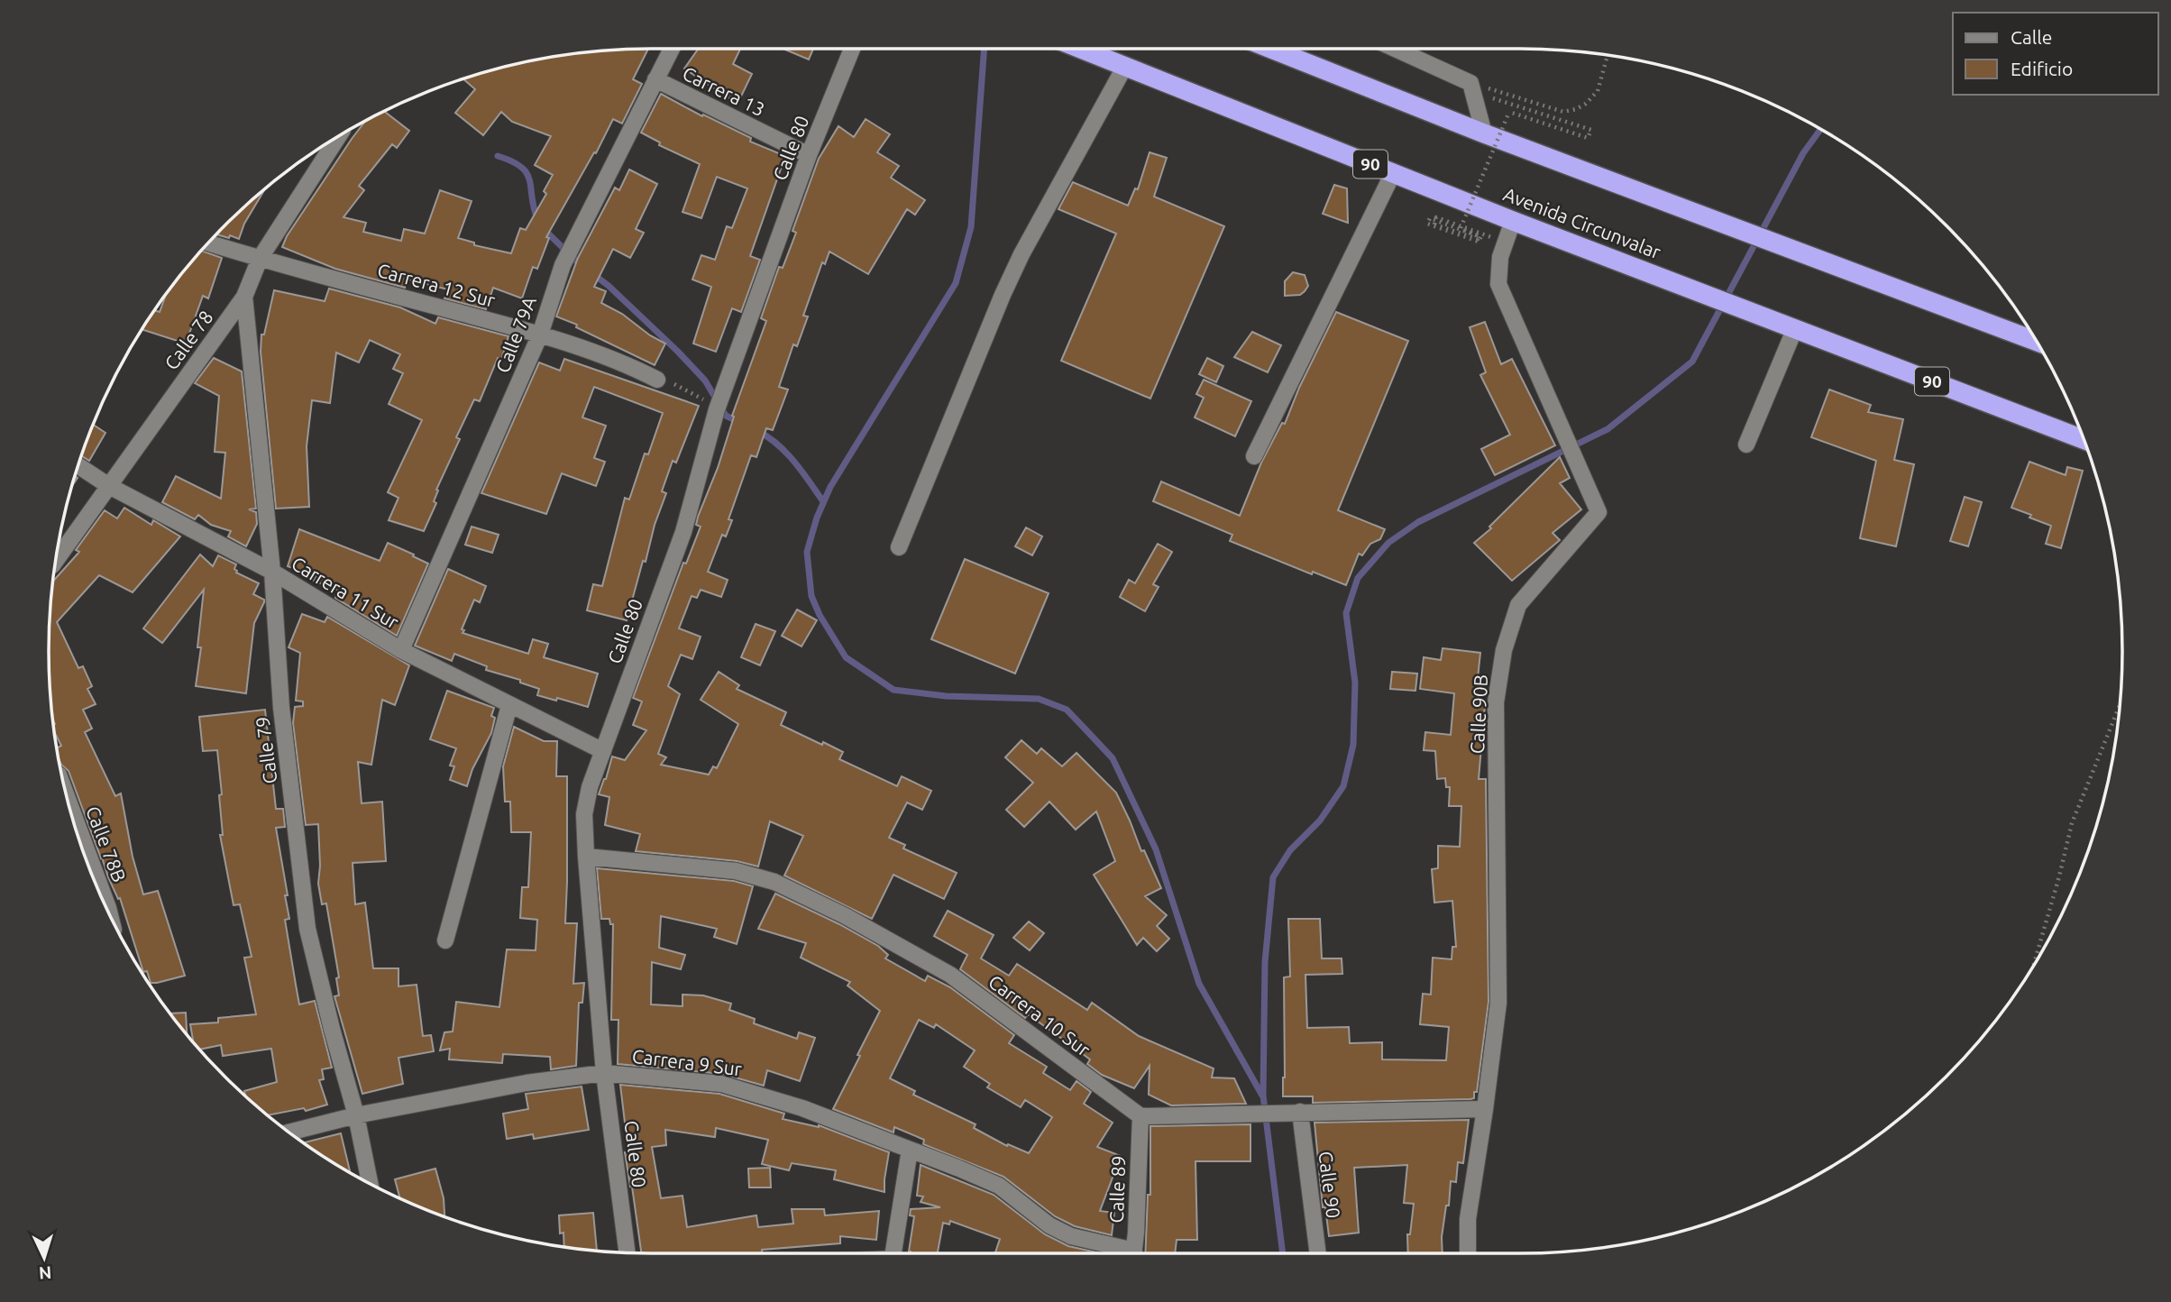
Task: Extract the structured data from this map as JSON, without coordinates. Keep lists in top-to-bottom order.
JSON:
{
  "streets": {
    "highway": ["90", "Avenida Circunvalar"],
    "street": [
      "Carrera 13",
      "Calle 80",
      "Carrera 12 Sur",
      "Calle 79A",
      "Calle 78",
      "Carrera 11 Sur",
      "Calle 90B",
      "Calle 79",
      "Calle 78B",
      "Carrera 10 Sur",
      "Carrera 9 Sur",
      "Calle 90",
      "Calle 89"
    ]
  },
  "crossings": [
    ["Carrera 13", "Calle 80"],
    ["Carrera 13", "Calle 79A"],
    ["Calle 80", "Carrera 11 Sur"],
    ["Calle 80", "Carrera 10 Sur"],
    ["Calle 80", "Carrera 9 Sur"],
    ["Avenida Circunvalar", "Calle 90B"],
    ["Carrera 12 Sur", "Calle 79A"],
    ["Carrera 12 Sur", "Calle 78"],
    ["Calle 79A", "Carrera 11 Sur"],
    ["Calle 78", "Carrera 11 Sur"],
    ["Calle 78", "Calle 79"],
    ["Carrera 11 Sur", "Calle 79"],
    ["Calle 79", "Carrera 9 Sur"],
    ["Carrera 10 Sur", "Calle 89"]
  ],
  "legend": ["Calle", "Edificio"],
  "north": "bottom"
}
